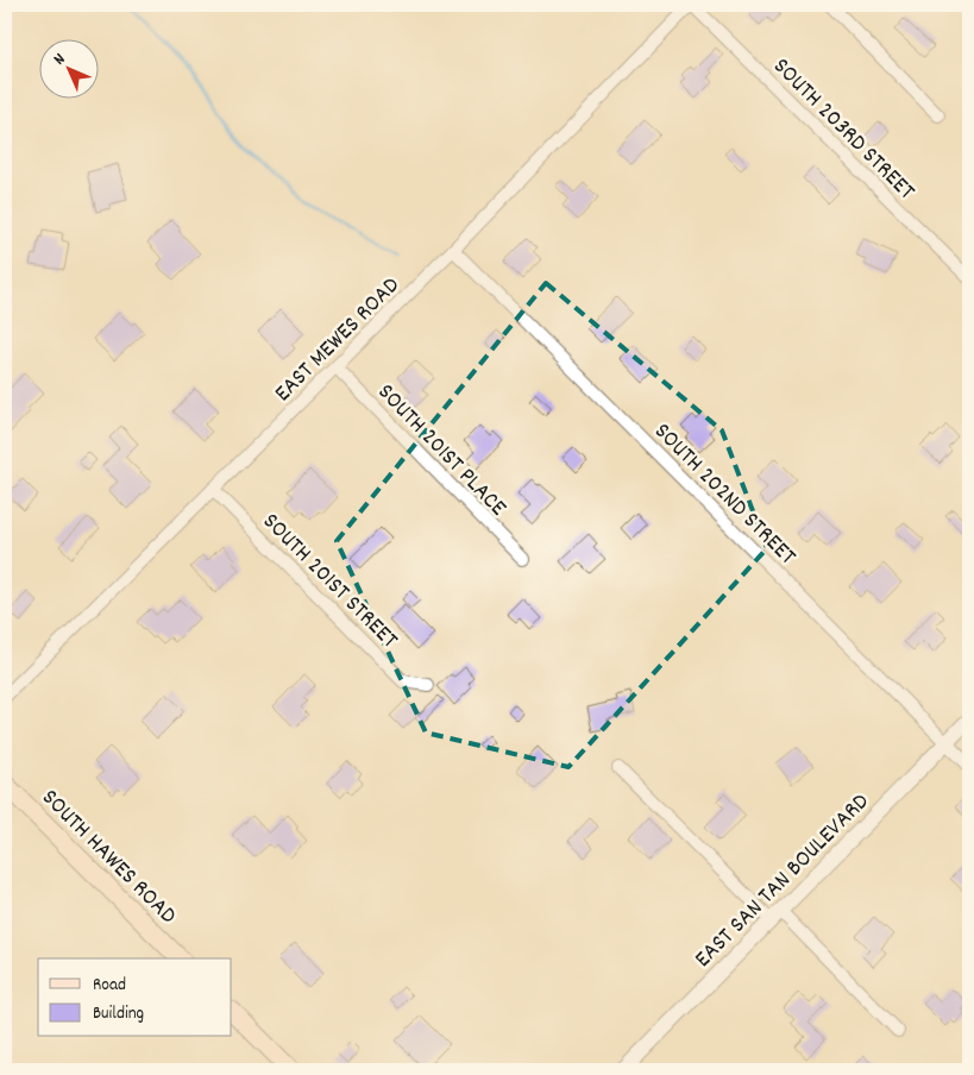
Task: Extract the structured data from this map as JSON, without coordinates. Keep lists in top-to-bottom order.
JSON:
{
  "streets": {
    "main road": ["SOUTH HAWES ROAD"],
    "street": [
      "SOUTH 203RD STREET",
      "EAST MEWES ROAD",
      "SOUTH 201ST PLACE",
      "SOUTH 202ND STREET",
      "SOUTH 201ST STREET",
      "EAST SAN TAN BOULEVARD"
    ]
  },
  "crossings": [
    ["SOUTH 203RD STREET", "EAST MEWES ROAD"],
    ["EAST MEWES ROAD", "SOUTH 201ST PLACE"],
    ["EAST MEWES ROAD", "SOUTH 202ND STREET"],
    ["EAST MEWES ROAD", "SOUTH 201ST STREET"],
    ["SOUTH 202ND STREET", "EAST SAN TAN BOULEVARD"]
  ],
  "legend": ["Road", "Building"],
  "north": "top left"
}
